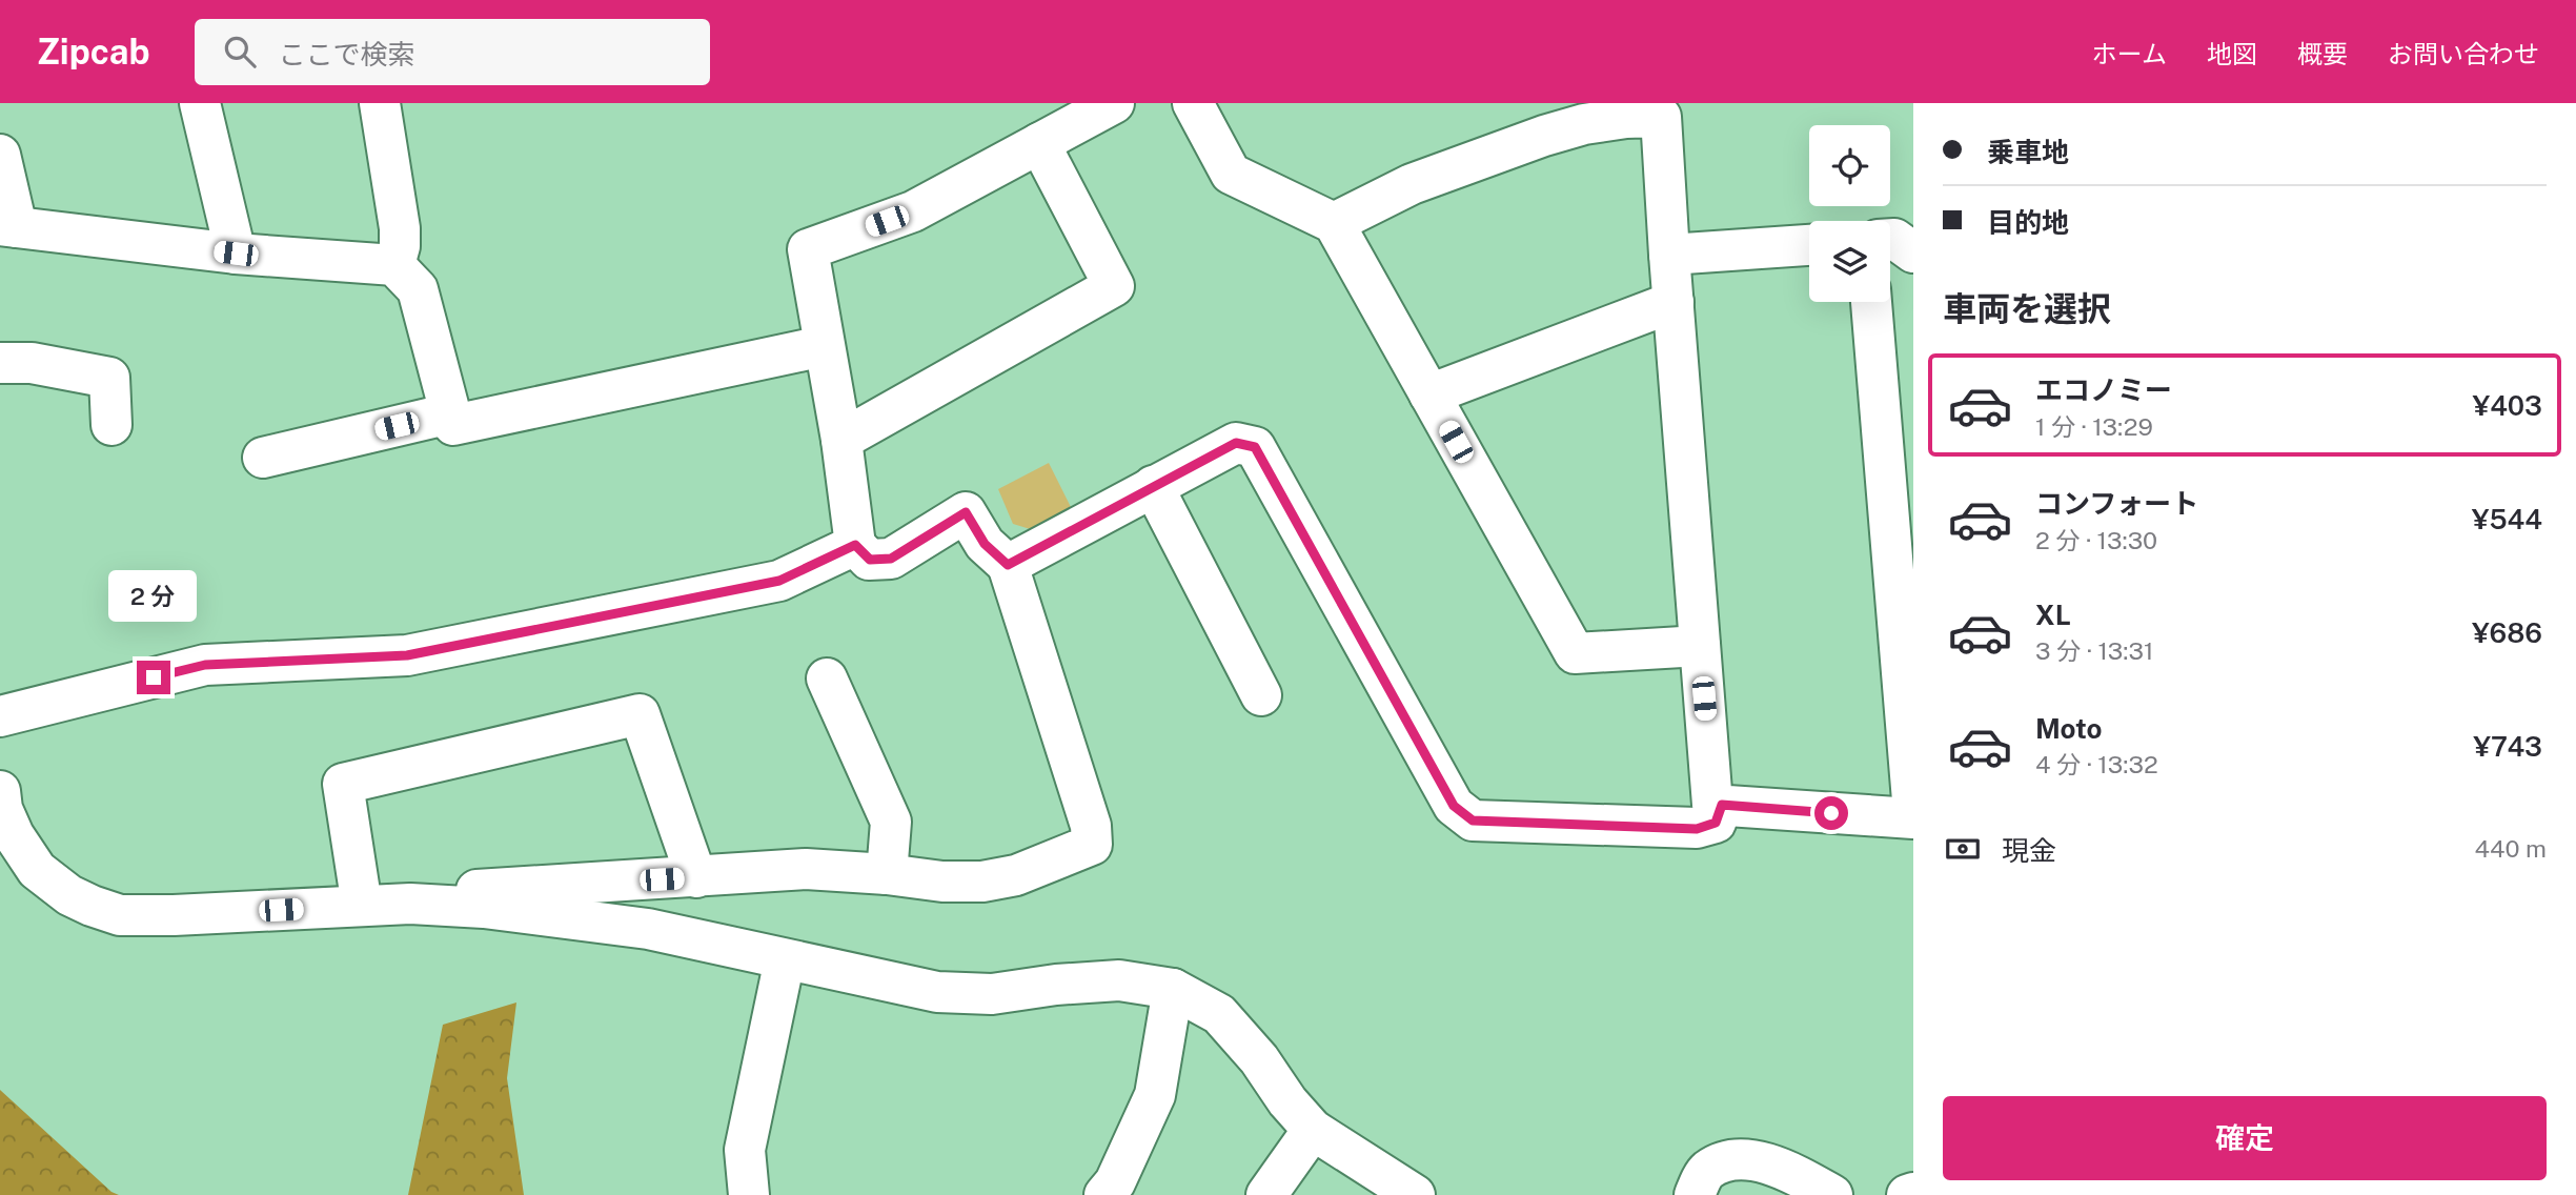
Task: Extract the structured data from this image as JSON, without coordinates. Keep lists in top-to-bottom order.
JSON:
{
  "page": {
    "header": "Zipcab",
    "search": "ここで検索",
    "nav": [
      "ホーム",
      "地図",
      "概要",
      "お問い合わせ"
    ],
    "banner": ["乗車地", "目的地"],
    "heading": "車両を選択",
    "list": [
      {
        "name": "エコノミー",
        "note": "1 分 · 13:29",
        "value": "¥403"
      },
      {
        "name": "コンフォート",
        "note": "2 分 · 13:30",
        "value": "¥544"
      },
      {
        "name": "XL",
        "note": "3 分 · 13:31",
        "value": "¥686"
      },
      {
        "name": "Moto",
        "note": "4 分 · 13:32",
        "value": "¥743"
      }
    ],
    "bubble": "2 分",
    "pay": ["現金", "440 m"],
    "buttons": "確定"
  }
}
